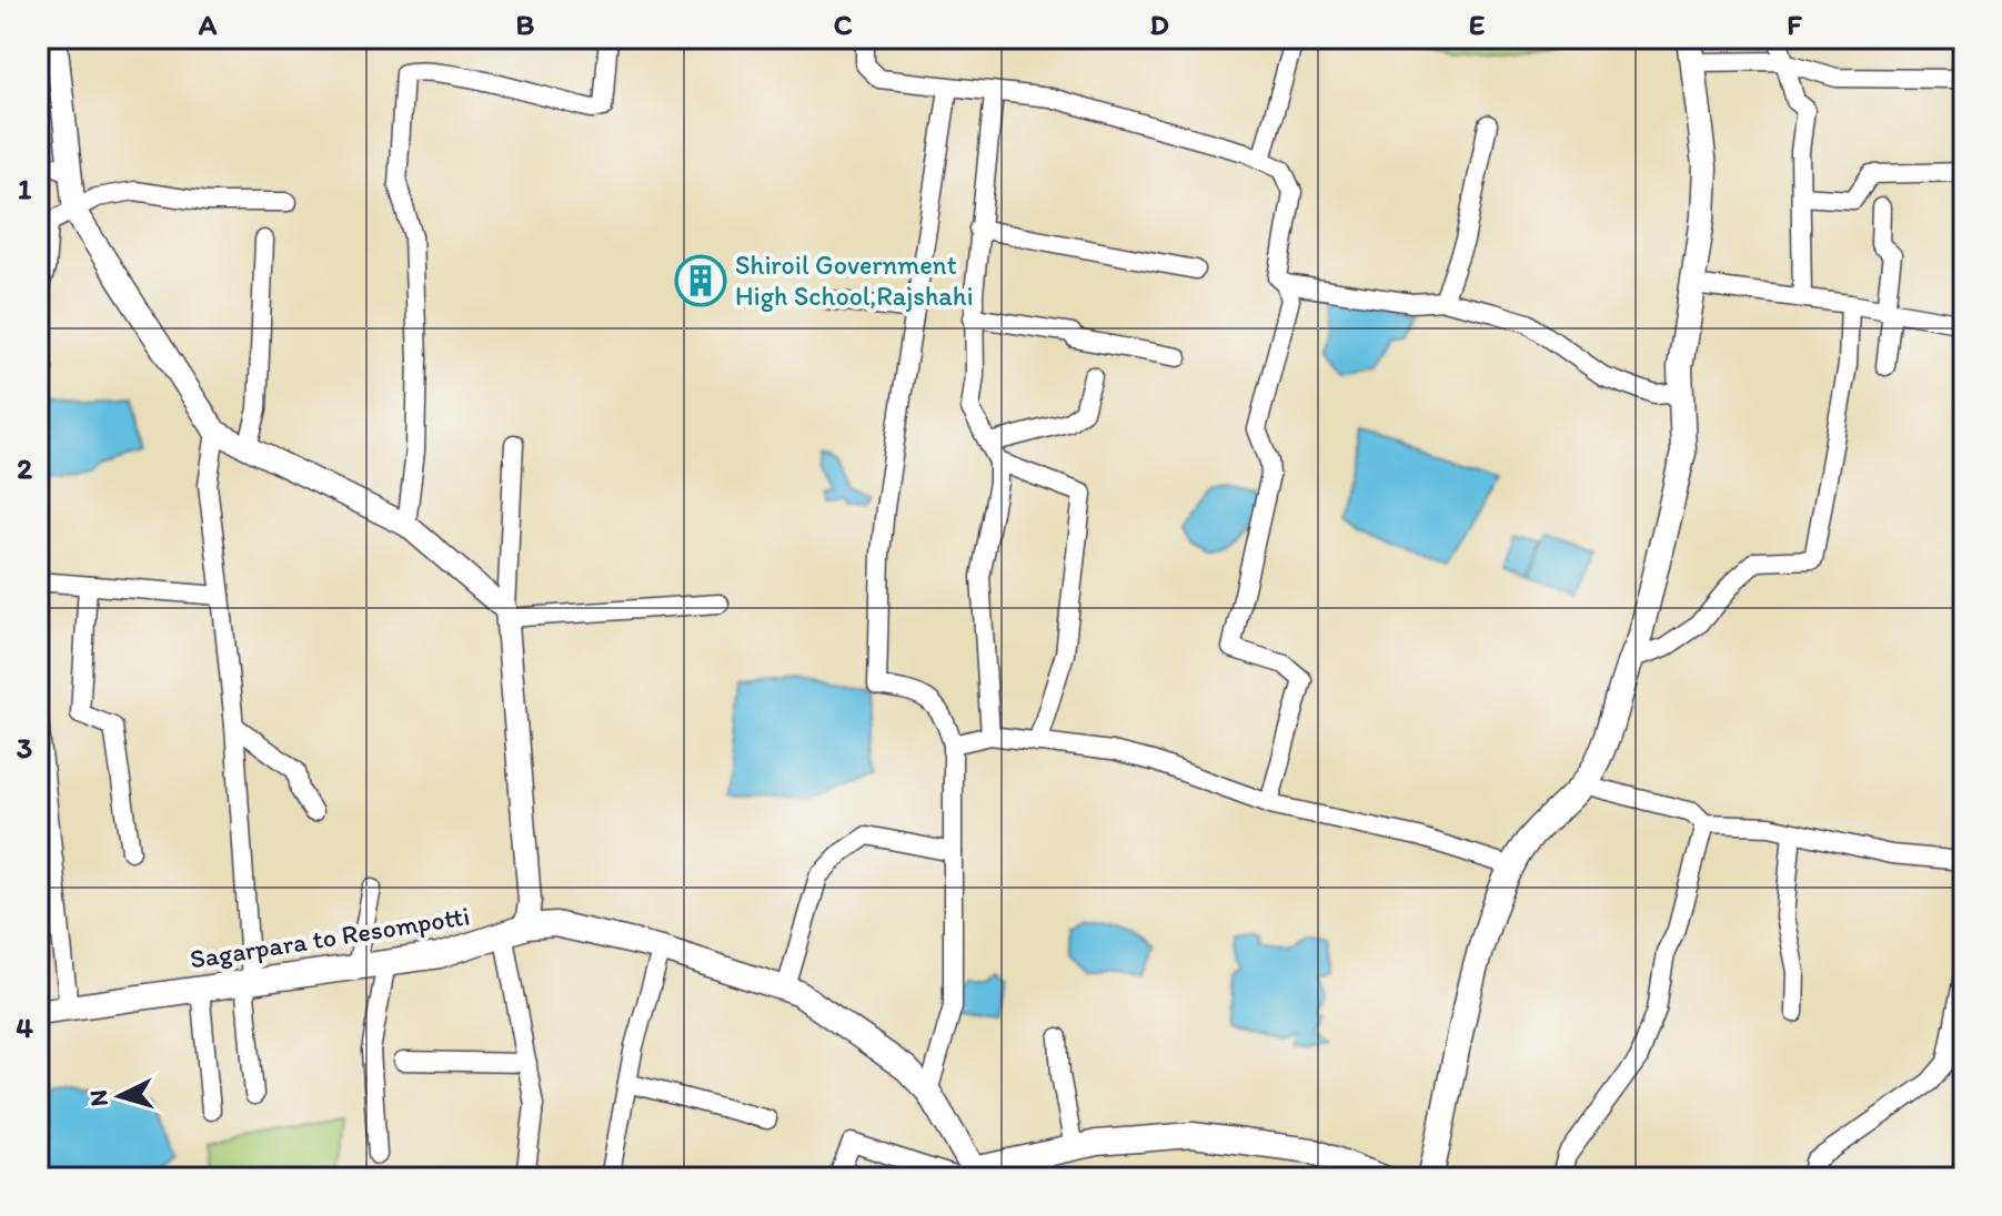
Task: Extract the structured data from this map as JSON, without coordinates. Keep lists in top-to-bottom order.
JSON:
{
  "streets": {
    "main road": ["Sagarpara to Resompotti"]
  },
  "places": {
    "building": ["Shiroil Government High School,Rajshahi"]
  },
  "north": "left",
  "grid": {
    "columns": [
      "A",
      "B",
      "C",
      "D",
      "E",
      "F"
    ],
    "rows": [
      "1",
      "2",
      "3",
      "4"
    ]
  }
}
